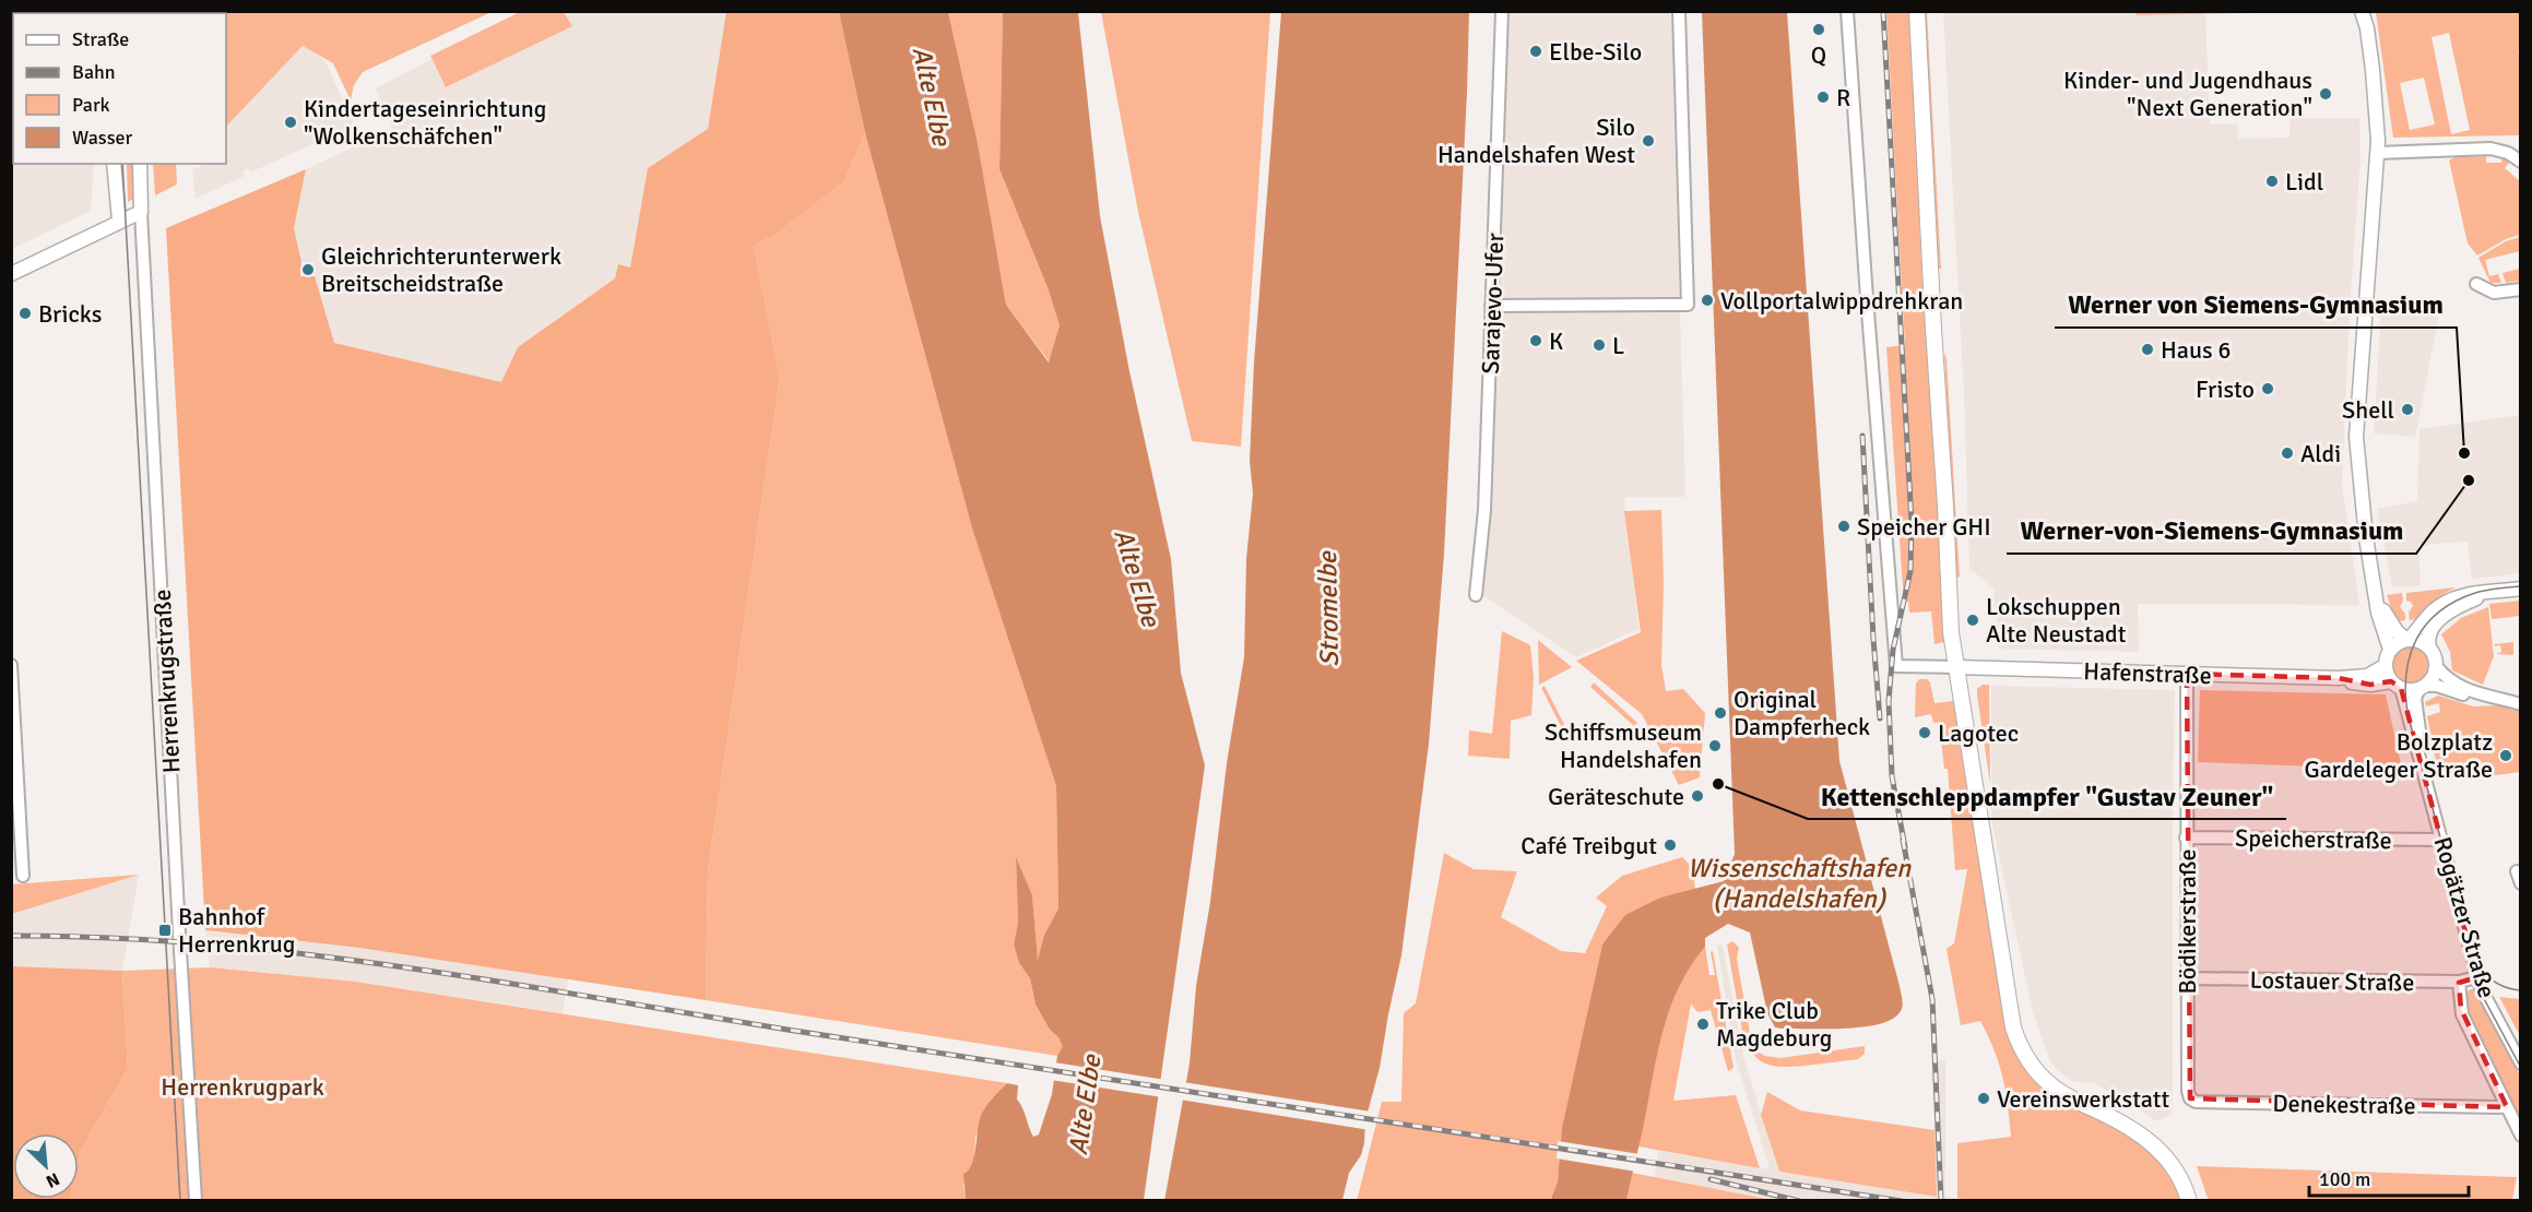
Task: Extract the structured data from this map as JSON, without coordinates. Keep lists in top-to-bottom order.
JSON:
{
  "streets": {
    "street": [
      "Sarajevo-Ufer",
      "Hafenstraße",
      "Herrenkrugstraße",
      "Speicherstraße",
      "Rogätzer Straße",
      "Bödikerstraße",
      "Lostauer Straße",
      "Denekestraße"
    ]
  },
  "crossings": [
    ["Hafenstraße", "Rogätzer Straße"],
    ["Hafenstraße", "Bödikerstraße"],
    ["Speicherstraße", "Rogätzer Straße"],
    ["Speicherstraße", "Bödikerstraße"],
    ["Rogätzer Straße", "Lostauer Straße"],
    ["Rogätzer Straße", "Denekestraße"],
    ["Bödikerstraße", "Lostauer Straße"],
    ["Bödikerstraße", "Denekestraße"]
  ],
  "water": ["Alte Elbe", "Stromelbe", "Wissenschaftshafen (Handelshafen)"],
  "parks": ["Herrenkrugpark"],
  "places": {
    "other": [
      "Q",
      "Elbe-Silo",
      "Kinder- und Jugendhaus \"Next Generation\"",
      "R",
      "Kindertageseinrichtung \"Wolkenschäfchen\"",
      "Silo Handelshafen West",
      "Lidl",
      "Gleichrichterunterwerk Breitscheidstraße",
      "Vollportalwippdrehkran",
      "Bricks",
      "K",
      "L",
      "Haus 6",
      "Fristo",
      "Shell",
      "Aldi",
      "Werner von Siemens-Gymnasium",
      "Werner-von-Siemens-Gymnasium",
      "Speicher GHI",
      "Lokschuppen Alte Neustadt",
      "Original Dampferheck",
      "Lagotec",
      "Schiffsmuseum Handelshafen",
      "Bolzplatz Gardeleger Straße",
      "Kettenschleppdampfer \"Gustav Zeuner\"",
      "Geräteschute",
      "Café Treibgut",
      "Trike Club Magdeburg",
      "Vereinswerkstatt"
    ],
    "transit": ["Bahnhof Herrenkrug"]
  },
  "legend": [
    "Straße",
    "Bahn",
    "Park",
    "Wasser"
  ],
  "scale_bar": "100 m",
  "north": "bottom right"
}
